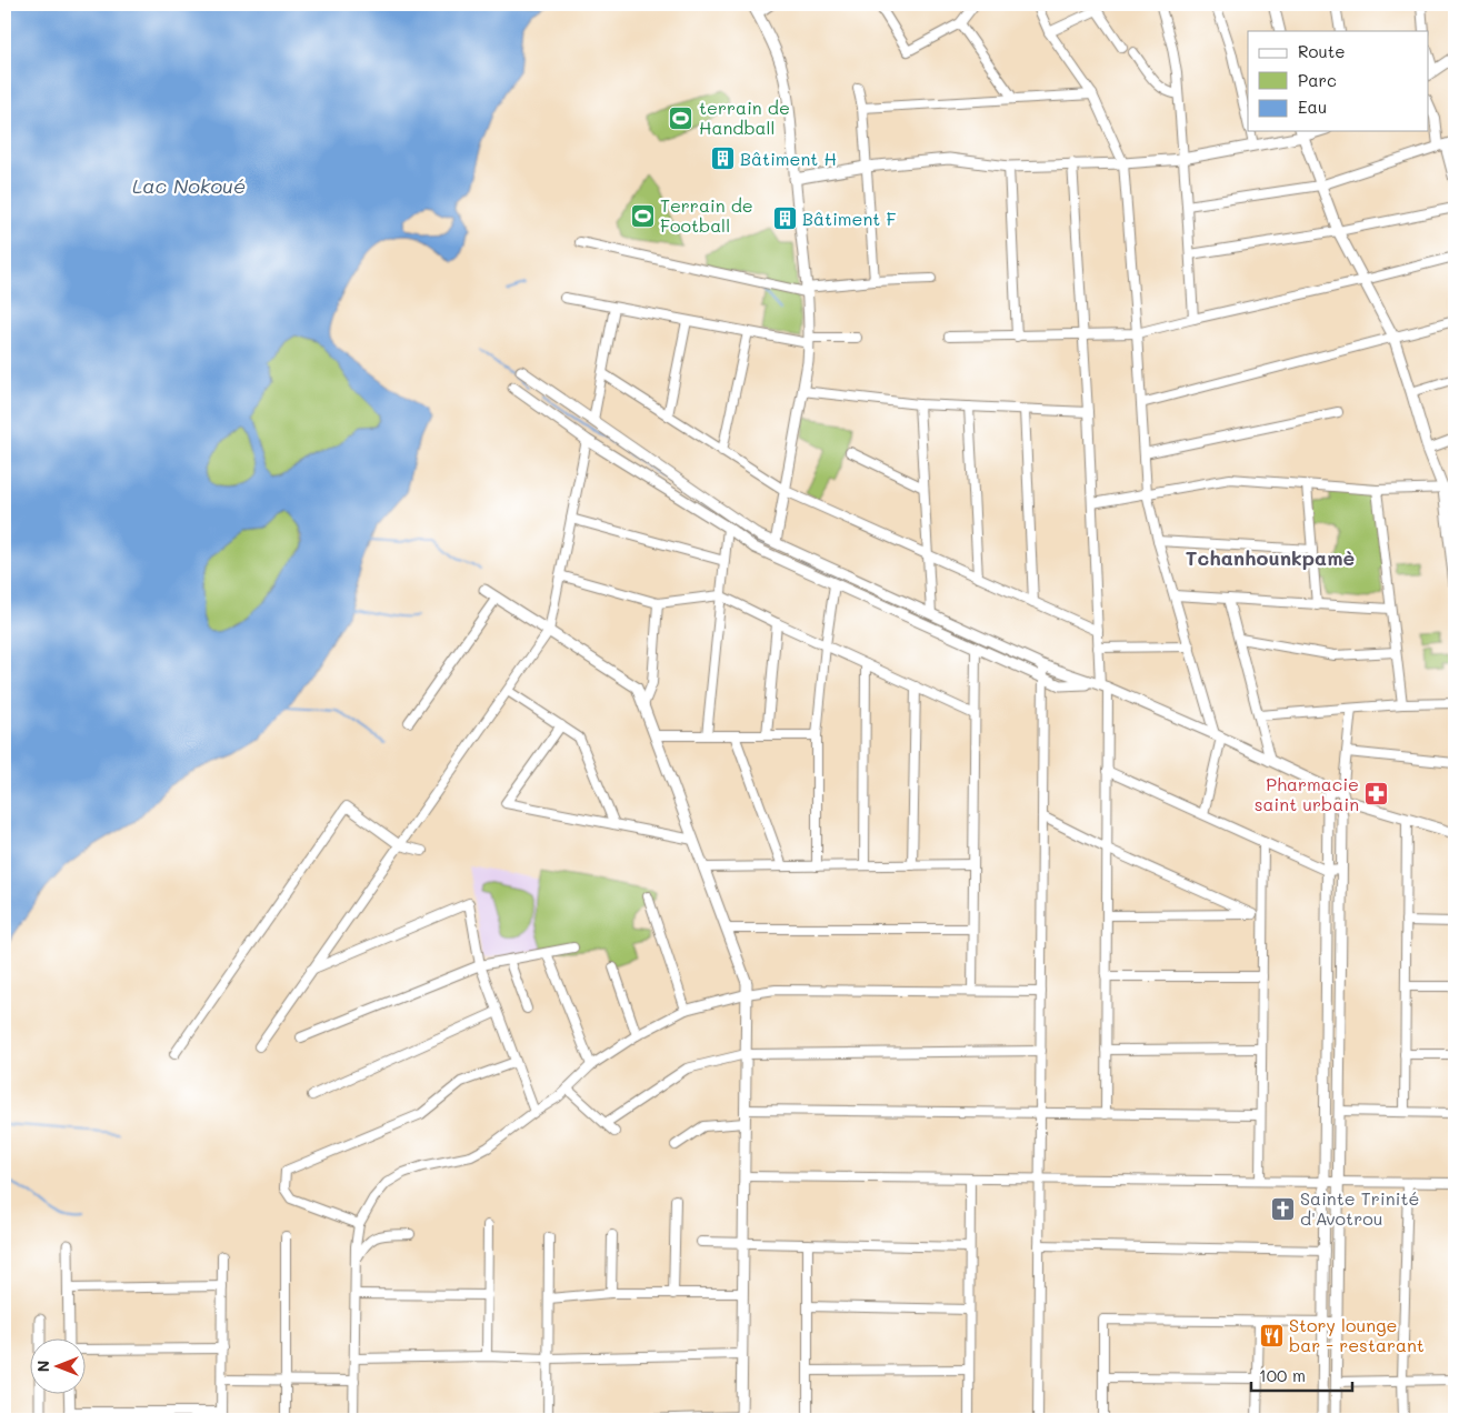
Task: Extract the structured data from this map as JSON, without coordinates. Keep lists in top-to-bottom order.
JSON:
{
  "districts": ["Tchanhounkpamè"],
  "water": ["Lac Nokoué"],
  "places": {
    "sports": ["terrain de Handball", "Terrain de Football"],
    "building": ["Bâtiment H", "Bâtiment F"],
    "pharmacy": ["Pharmacie saint urbain"],
    "church": ["Sainte Trinité d'Avotrou"],
    "restaurant": ["Story lounge bar - restarant"]
  },
  "legend": ["Route", "Parc", "Eau"],
  "scale_bar": "100 m",
  "north": "left"
}
